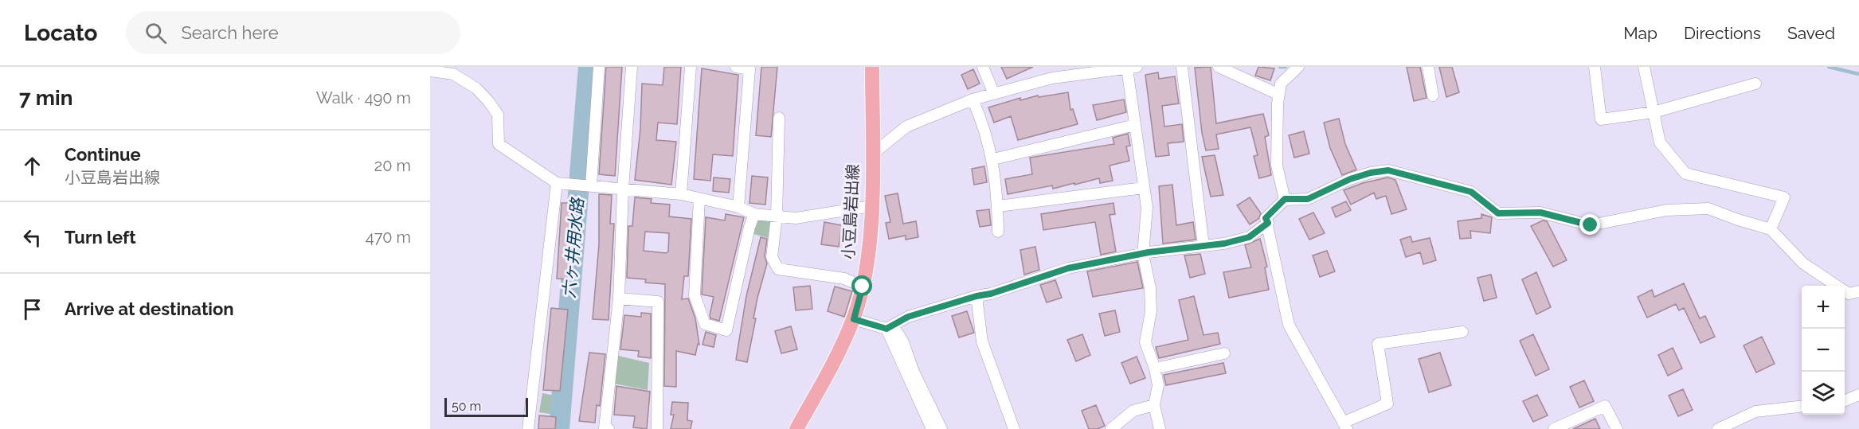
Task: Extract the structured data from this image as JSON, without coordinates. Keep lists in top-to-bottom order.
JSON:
{
  "streets": {
    "main road": ["小豆島岩出線"]
  },
  "water": ["六ヶ井用水路"],
  "scale_bar": "50 m",
  "page": {
    "header": "Locato",
    "search": "Search here",
    "nav": ["Map", "Directions", "Saved"],
    "heading": ["7 min", "Walk · 490 m"],
    "list": [
      ["Continue", "小豆島岩出線", "20 m"],
      ["Turn left", "470 m"],
      "Arrive at destination"
    ],
    "map_buttons": ["+", "−"],
    "scale": "50 m"
  }
}
